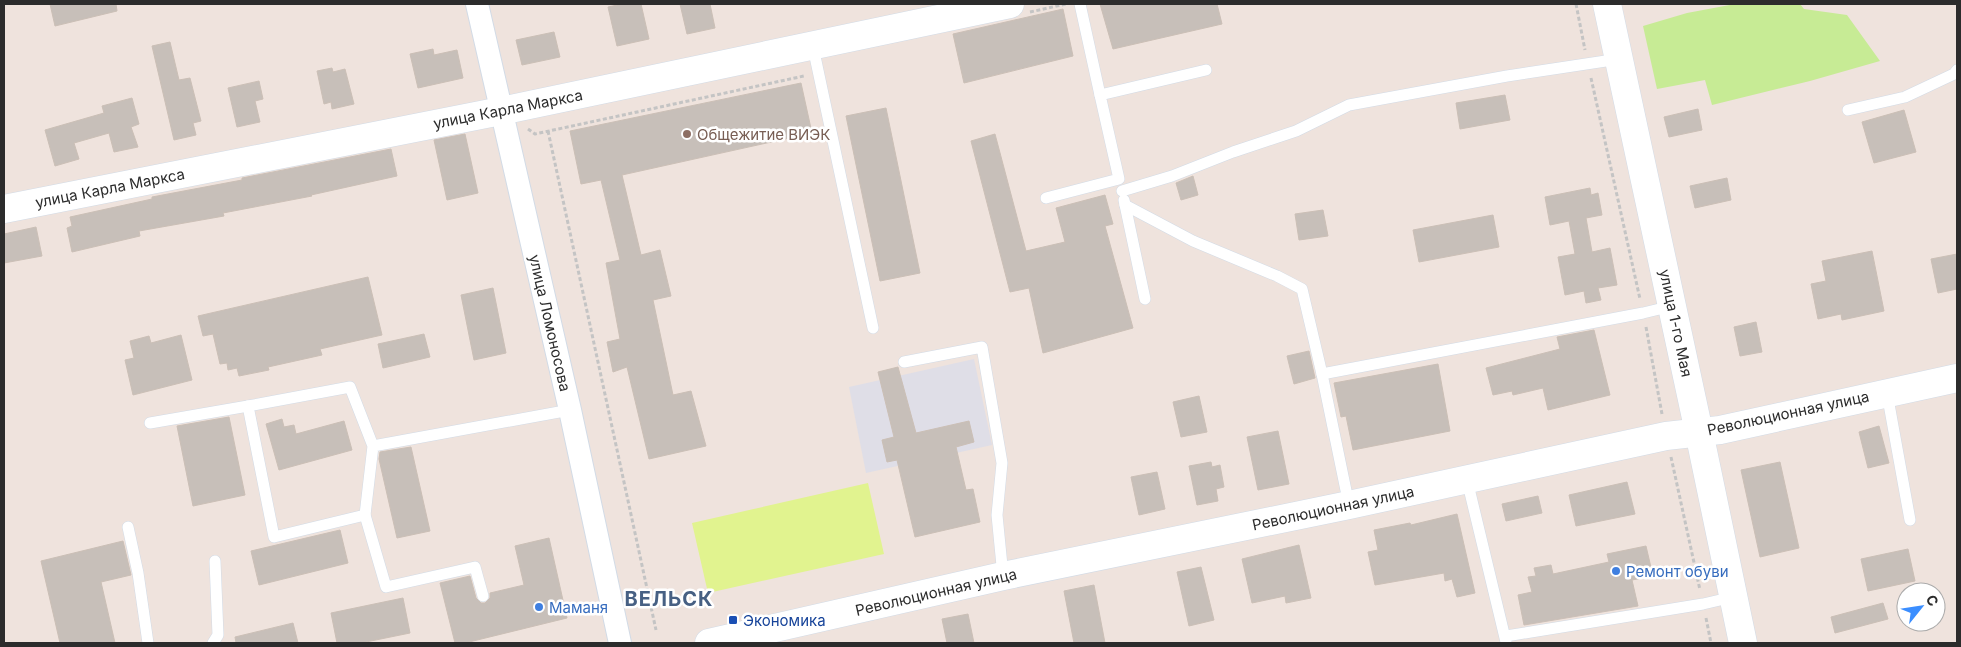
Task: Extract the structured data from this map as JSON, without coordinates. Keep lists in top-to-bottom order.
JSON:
{
  "streets": {
    "main road": ["улица Карла Маркса", "улица 1-го Мая", "Революционная улица"],
    "street": ["улица Ломоносова"]
  },
  "crossings": [
    ["улица Карла Маркса", "улица Ломоносова"],
    ["улица 1-го Мая", "Революционная улица"]
  ],
  "districts": ["ВЕЛЬСК"],
  "places": {
    "other": ["Общежитие ВИЭК", "Ремонт обуви", "Маманя"],
    "transit": ["Экономика"]
  },
  "north": "top right"
}
